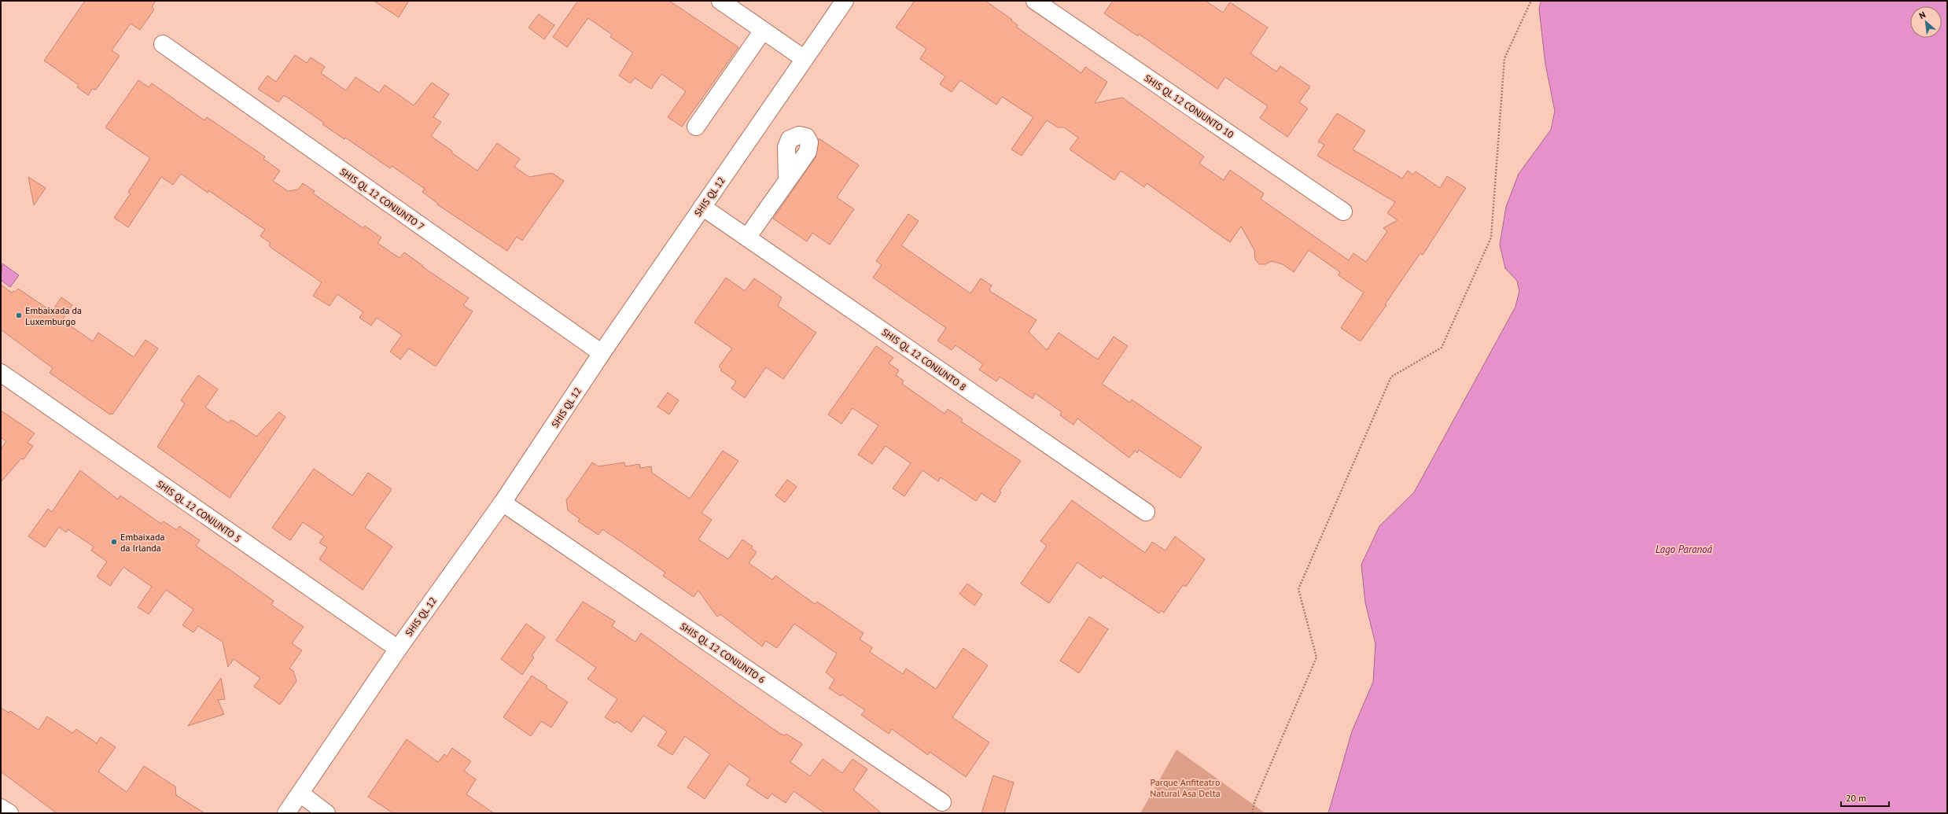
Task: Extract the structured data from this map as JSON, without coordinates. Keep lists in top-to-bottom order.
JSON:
{
  "streets": {
    "street": [
      "SHIS QL 12 CONJUNTO 10",
      "SHIS QL 12",
      "SHIS QL 12 CONJUNTO 7",
      "SHIS QL 12 CONJUNTO 8",
      "SHIS QL 12 CONJUNTO 5",
      "SHIS QL 12 CONJUNTO 6"
    ]
  },
  "crossings": [
    ["SHIS QL 12", "SHIS QL 12 CONJUNTO 7"],
    ["SHIS QL 12", "SHIS QL 12 CONJUNTO 8"],
    ["SHIS QL 12", "SHIS QL 12 CONJUNTO 5"],
    ["SHIS QL 12", "SHIS QL 12 CONJUNTO 6"]
  ],
  "water": ["Lago Paranoá"],
  "parks": ["Parque Anfiteatro Natural Asa Delta"],
  "places": ["Embaixada da Luxemburgo", "Embaixada da Irlanda"],
  "scale_bar": "20 m",
  "north": "top left"
}
